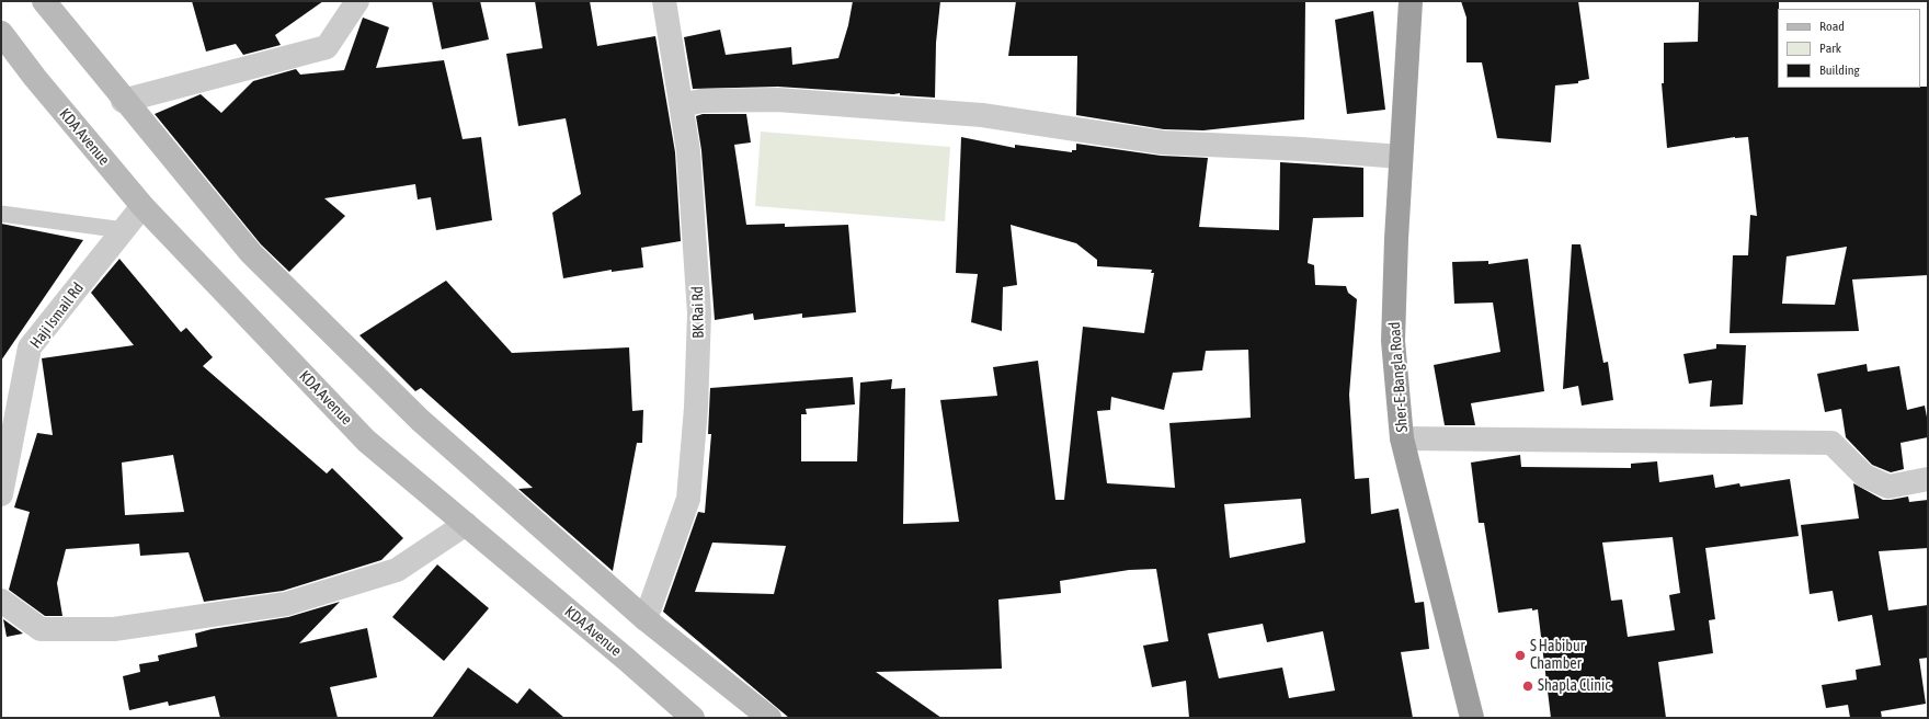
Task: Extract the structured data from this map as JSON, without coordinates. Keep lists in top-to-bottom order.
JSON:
{
  "streets": {
    "highway": ["Sher-E-Bangla Road"],
    "main road": ["KDA Avenue"],
    "street": ["BK Rai Rd", "Haji Ismail Rd"]
  },
  "crossings": [
    ["KDA Avenue", "Haji Ismail Rd"]
  ],
  "places": ["S Habibur Chamber", "Shapla Clinic"],
  "legend": ["Road", "Park", "Building"]
}
